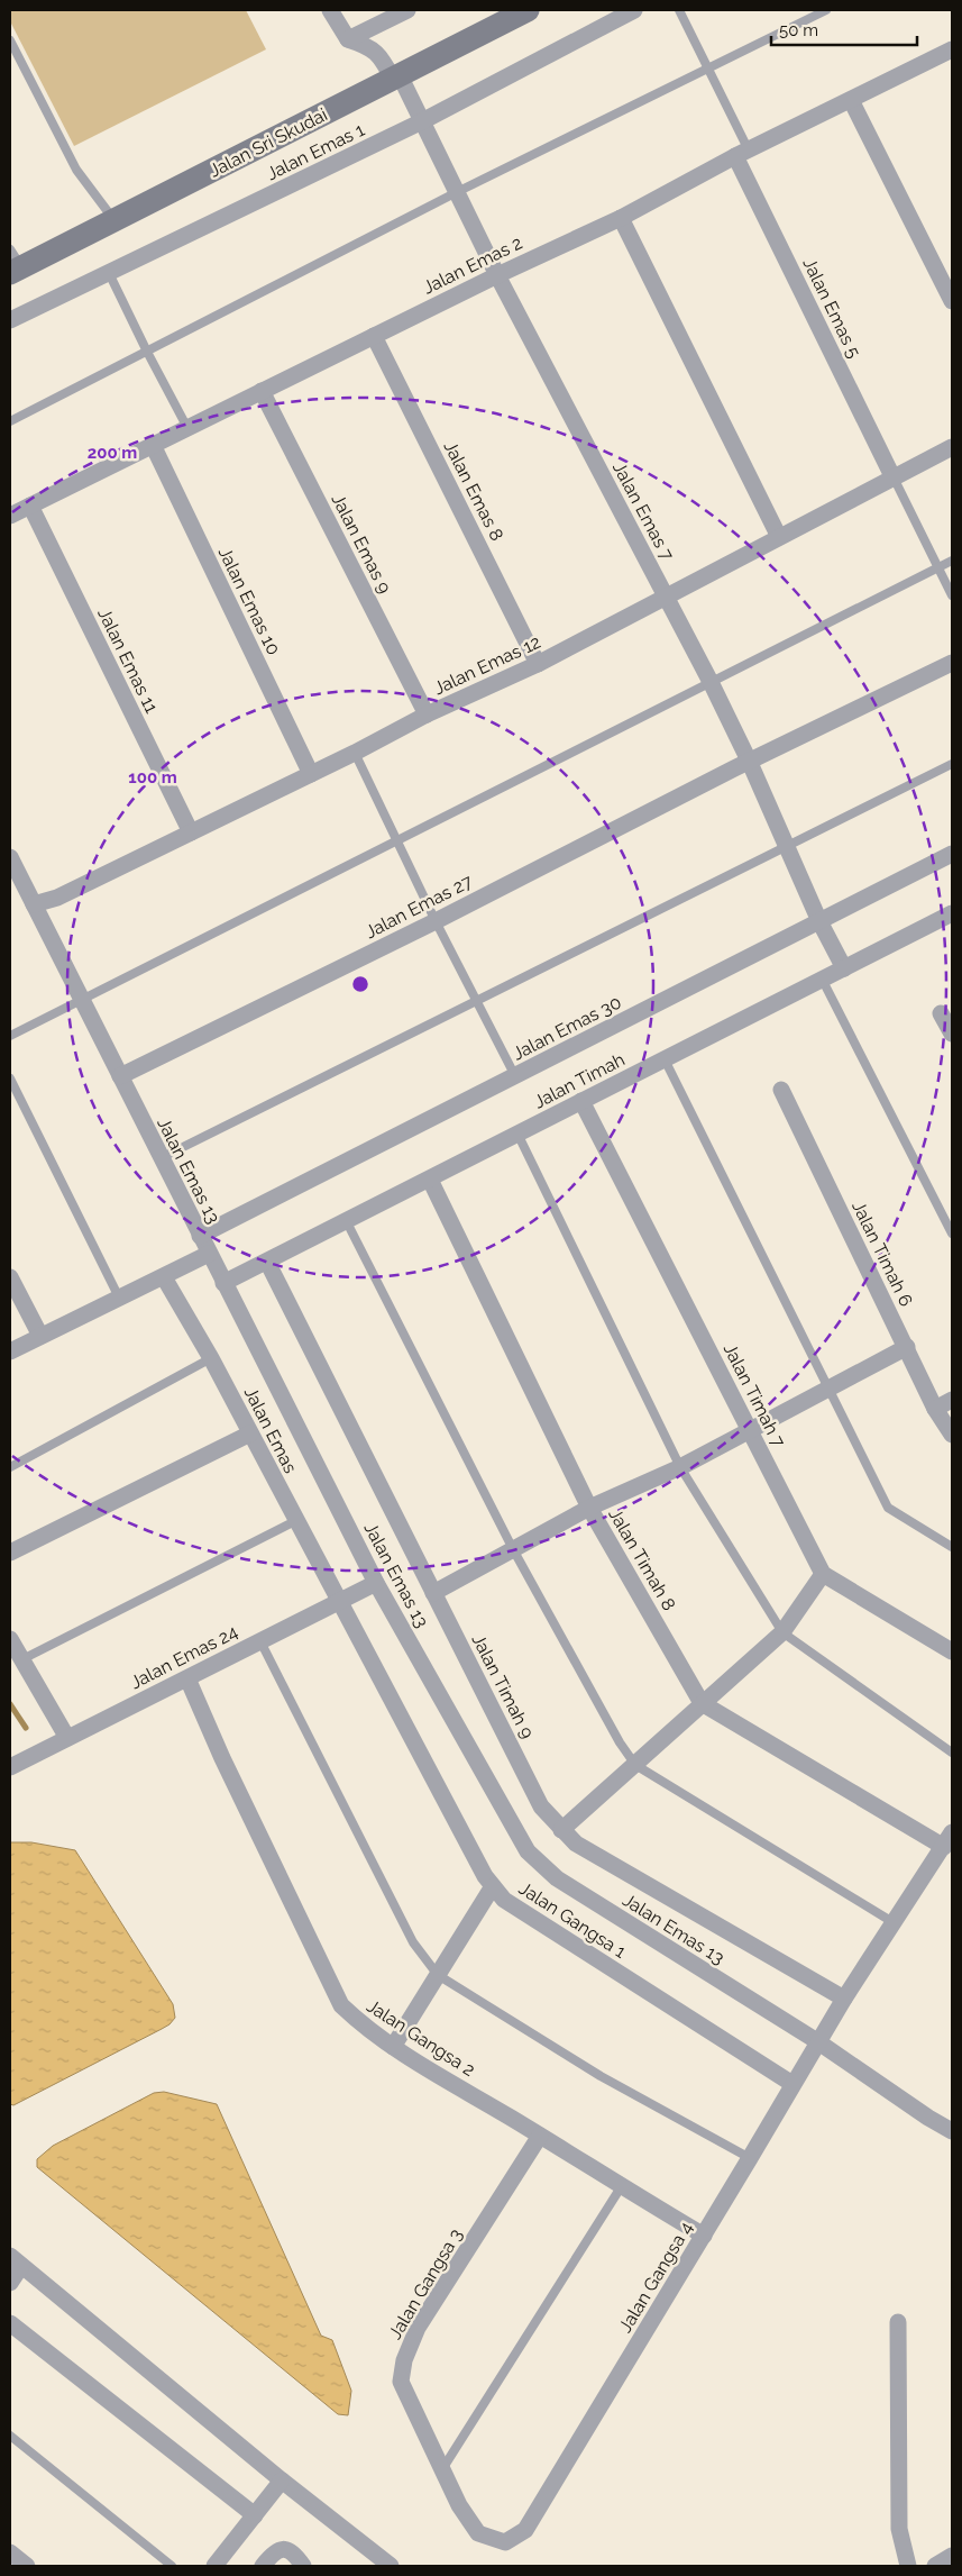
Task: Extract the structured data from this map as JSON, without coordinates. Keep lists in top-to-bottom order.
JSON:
{
  "streets": {
    "street": [
      "Jalan Sri Skudai",
      "Jalan Emas 1",
      "Jalan Emas 2",
      "Jalan Emas 5",
      "Jalan Emas 8",
      "Jalan Emas 7",
      "Jalan Emas 9",
      "Jalan Emas 10",
      "Jalan Emas 11",
      "Jalan Emas 12",
      "Jalan Emas 27",
      "Jalan Emas 30",
      "Jalan Timah",
      "Jalan Emas 13",
      "Jalan Timah 6",
      "Jalan Timah 7",
      "Jalan Emas",
      "Jalan Timah 8",
      "Jalan Emas 24",
      "Jalan Timah 9",
      "Jalan Gangsa 1",
      "Jalan Gangsa 2",
      "Jalan Gangsa 4",
      "Jalan Gangsa 3"
    ]
  },
  "crossings": [
    ["Jalan Sri Skudai", "Jalan Emas 7"],
    ["Jalan Emas 1", "Jalan Emas 7"],
    ["Jalan Emas 2", "Jalan Emas 5"],
    ["Jalan Emas 2", "Jalan Emas 8"],
    ["Jalan Emas 2", "Jalan Emas 7"],
    ["Jalan Emas 2", "Jalan Emas 9"],
    ["Jalan Emas 2", "Jalan Emas 10"],
    ["Jalan Emas 2", "Jalan Emas 11"],
    ["Jalan Emas 5", "Jalan Emas 12"],
    ["Jalan Emas 8", "Jalan Emas 12"],
    ["Jalan Emas 7", "Jalan Emas 12"],
    ["Jalan Emas 7", "Jalan Emas 27"],
    ["Jalan Emas 7", "Jalan Emas 30"],
    ["Jalan Emas 7", "Jalan Timah"],
    ["Jalan Emas 9", "Jalan Emas 12"],
    ["Jalan Emas 10", "Jalan Emas 12"],
    ["Jalan Emas 11", "Jalan Emas 12"],
    ["Jalan Emas 12", "Jalan Emas 13"],
    ["Jalan Emas 27", "Jalan Emas 13"],
    ["Jalan Emas 30", "Jalan Emas 13"],
    ["Jalan Timah", "Jalan Emas 13"],
    ["Jalan Timah", "Jalan Timah 7"],
    ["Jalan Timah", "Jalan Timah 8"],
    ["Jalan Timah", "Jalan Timah 9"],
    ["Jalan Emas 13", "Jalan Emas 24"],
    ["Jalan Emas 13", "Jalan Gangsa 4"],
    ["Jalan Emas", "Jalan Emas 24"],
    ["Jalan Emas", "Jalan Gangsa 1"],
    ["Jalan Timah 8", "Jalan Gangsa 4"],
    ["Jalan Emas 24", "Jalan Gangsa 1"],
    ["Jalan Emas 24", "Jalan Gangsa 2"],
    ["Jalan Timah 9", "Jalan Gangsa 4"],
    ["Jalan Gangsa 1", "Jalan Gangsa 4"],
    ["Jalan Gangsa 2", "Jalan Gangsa 4"],
    ["Jalan Gangsa 2", "Jalan Gangsa 3"],
    ["Jalan Gangsa 4", "Jalan Gangsa 3"]
  ],
  "scale_bar": "50 m",
  "rings": ["200 m", "100 m"]
}
